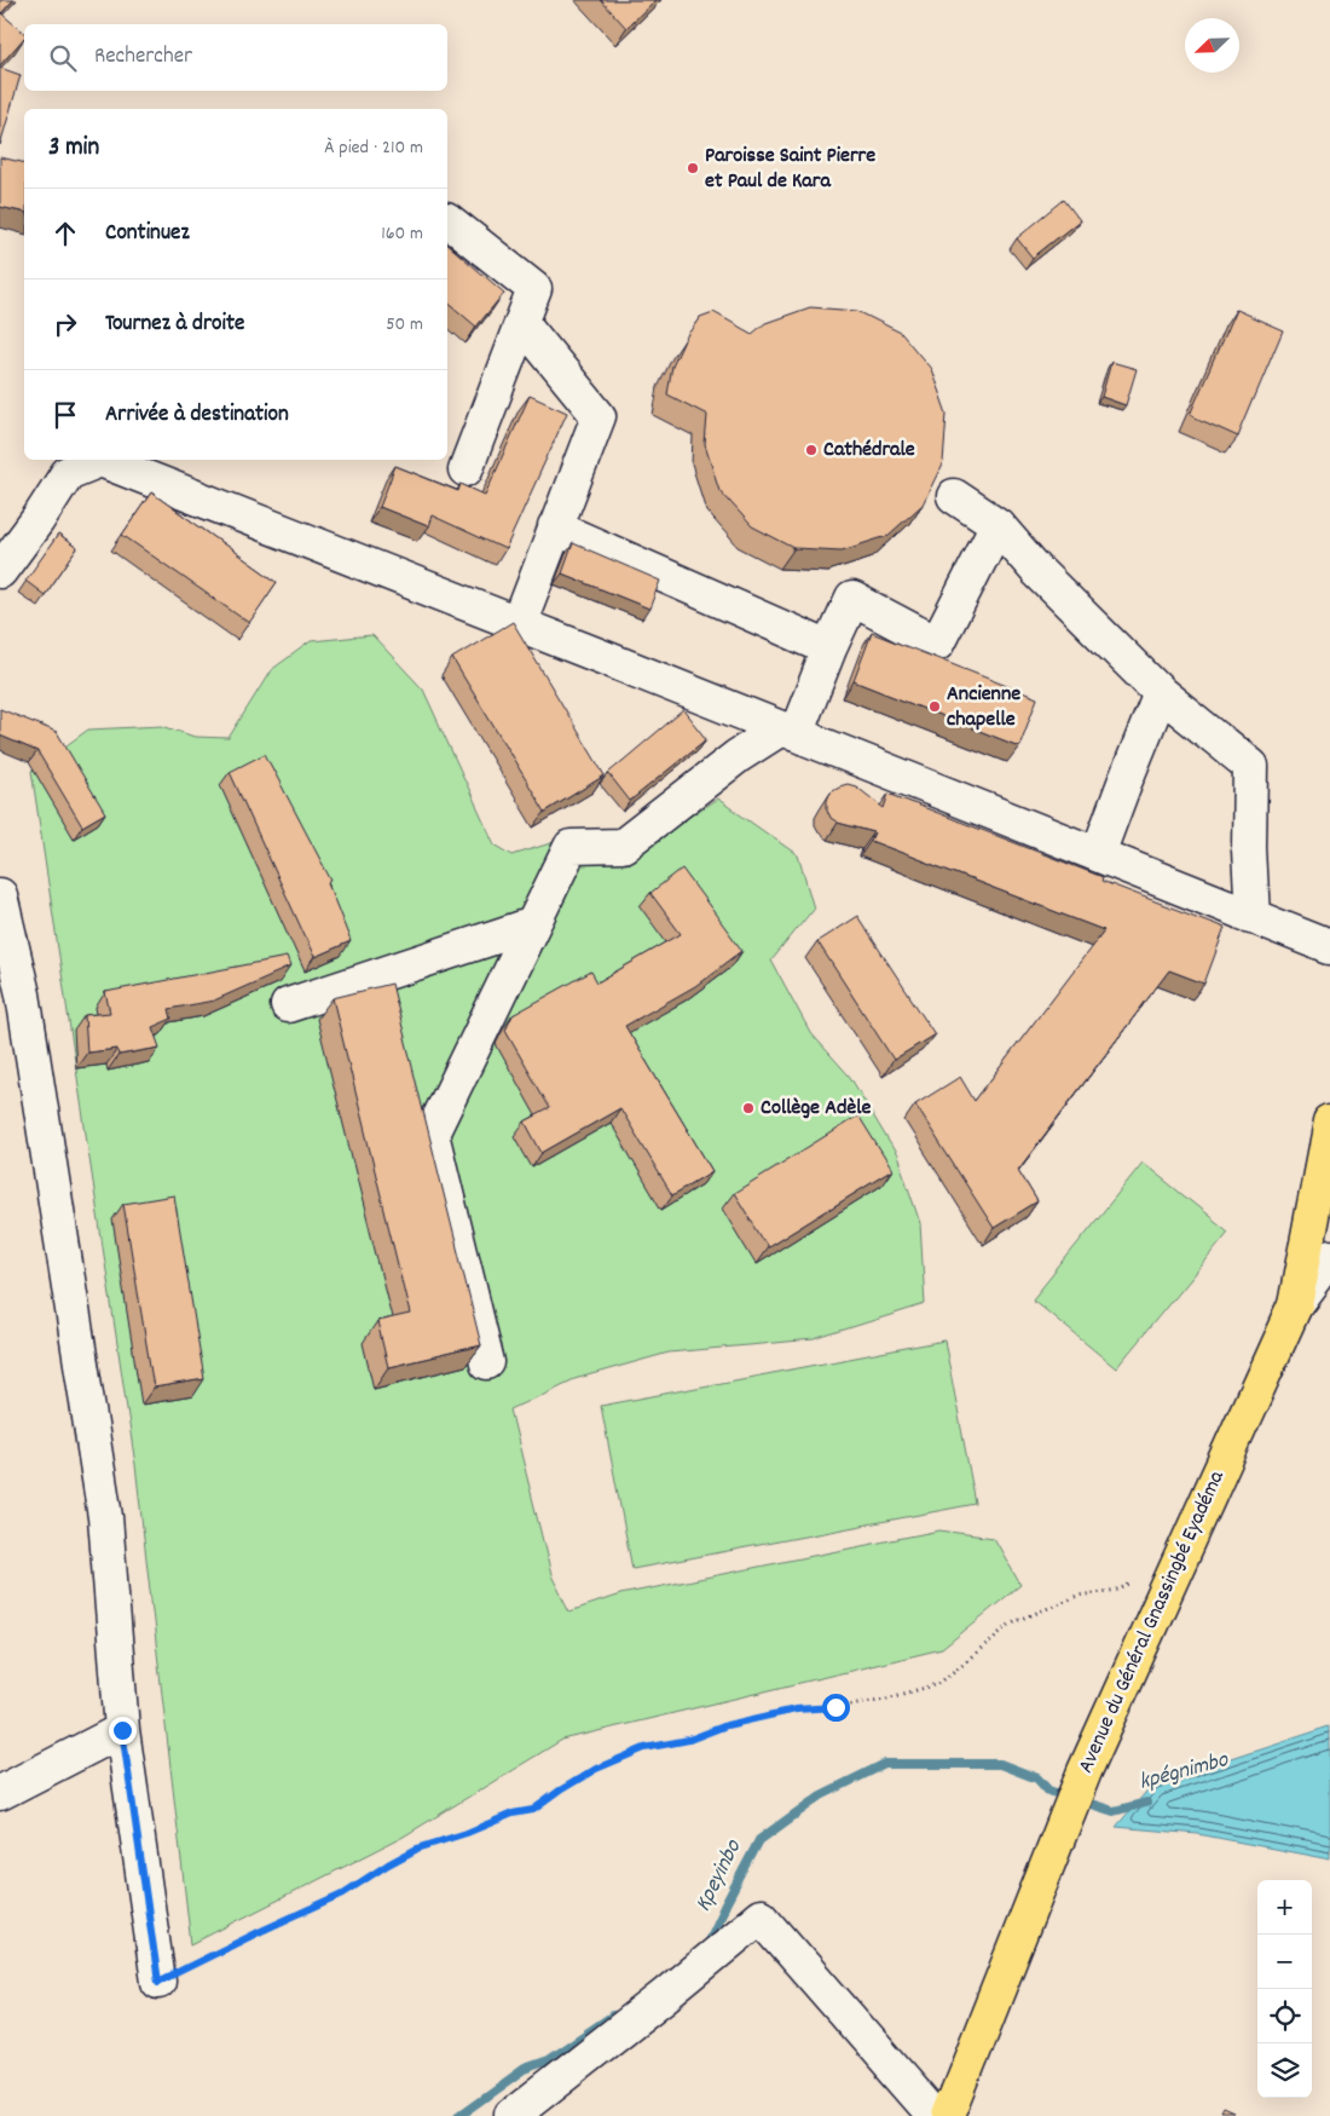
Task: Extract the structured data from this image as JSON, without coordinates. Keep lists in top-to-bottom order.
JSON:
{
  "streets": {
    "main road": ["Avenue du Général Gnassingbé Eyadéma"]
  },
  "water": ["kpégnimbo", "Kpeyinbo"],
  "places": [
    "Paroisse Saint Pierre et Paul de Kara",
    "Cathédrale",
    "Ancienne chapelle",
    "Collège Adèle"
  ],
  "north": "bottom left",
  "page": {
    "search": "Rechercher",
    "heading": ["3 min", "À pied · 210 m"],
    "list": [
      ["Continuez", "160 m"],
      ["Tournez à droite", "50 m"],
      "Arrivée à destination"
    ],
    "map_buttons": ["+", "−"]
  }
}
